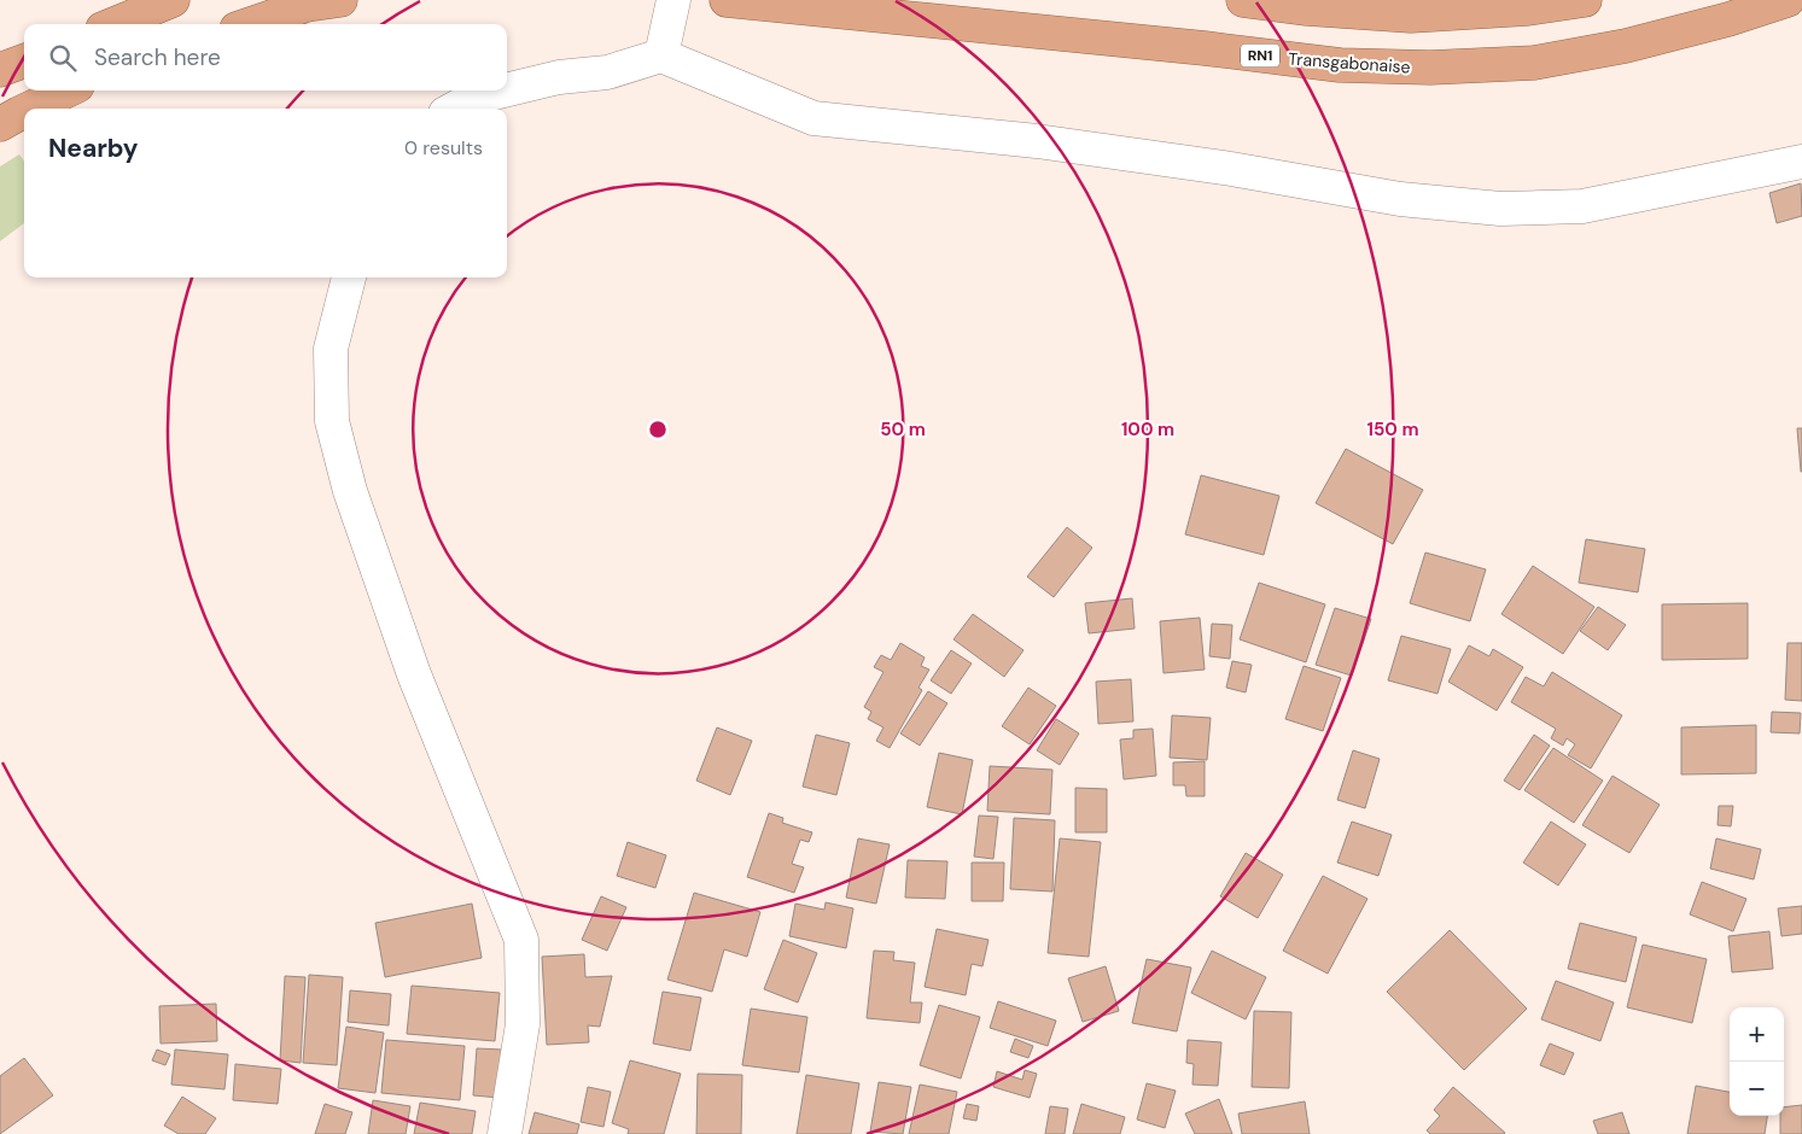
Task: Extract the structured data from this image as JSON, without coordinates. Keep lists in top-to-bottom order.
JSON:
{
  "streets": {
    "highway": ["RN1", "Transgabonaise"]
  },
  "page": {
    "search": "Search here",
    "heading": ["Nearby", "0 results"],
    "map_buttons": ["+", "−"]
  },
  "rings": ["50 m", "100 m", "150 m"]
}
